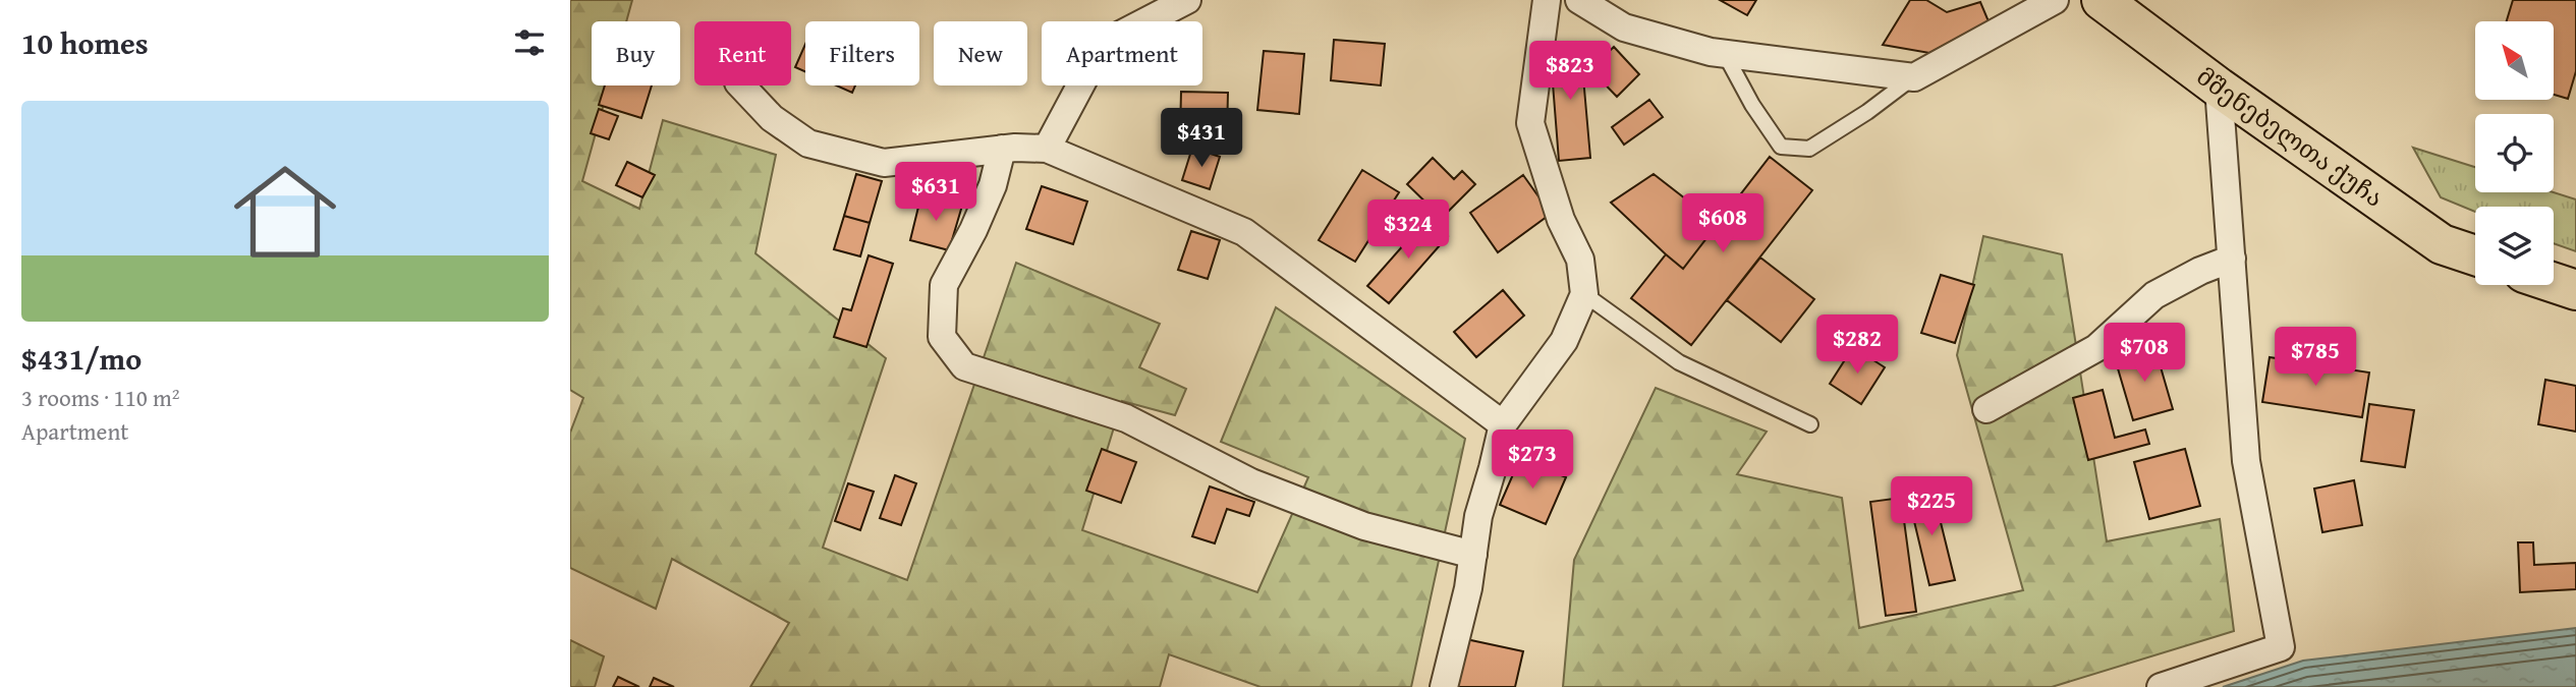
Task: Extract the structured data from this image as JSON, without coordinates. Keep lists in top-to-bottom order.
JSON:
{
  "streets": {
    "main road": ["მშენებელთა ქუჩა"]
  },
  "north": "top left",
  "page": {
    "heading": "10 homes",
    "chip": [
      "Buy",
      "Rent",
      "Filters",
      "New",
      "Apartment"
    ],
    "price": [
      "$823",
      "$431",
      "$631",
      "$608",
      "$324",
      "$282",
      "$708",
      "$785",
      "$273",
      "$225"
    ],
    "list": [
      {
        "name": "$431/mo",
        "note": "3 rooms · 110 m² · Apartment"
      }
    ]
  }
}
